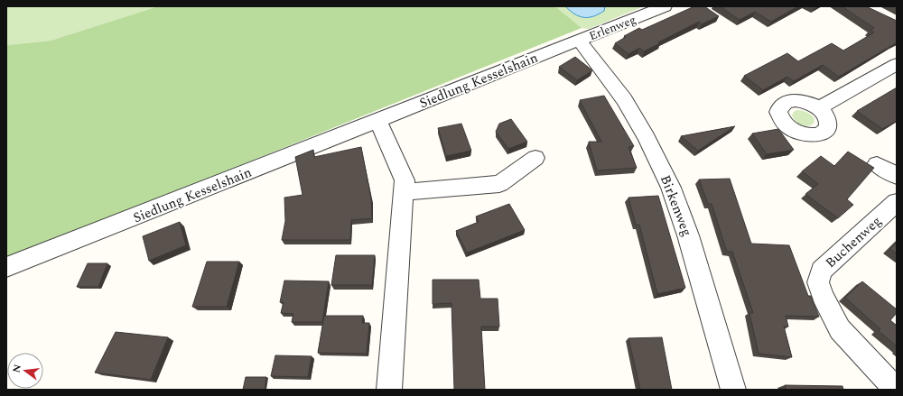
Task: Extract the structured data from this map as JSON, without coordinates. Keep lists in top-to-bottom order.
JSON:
{
  "streets": {
    "street": [
      "Erlenweg",
      "Siedlung Kesselshain",
      "Birkenweg",
      "Buchenweg"
    ]
  },
  "crossings": [
    ["Erlenweg", "Siedlung Kesselshain"],
    ["Erlenweg", "Birkenweg"],
    ["Siedlung Kesselshain", "Birkenweg"]
  ],
  "north": "left"
}
